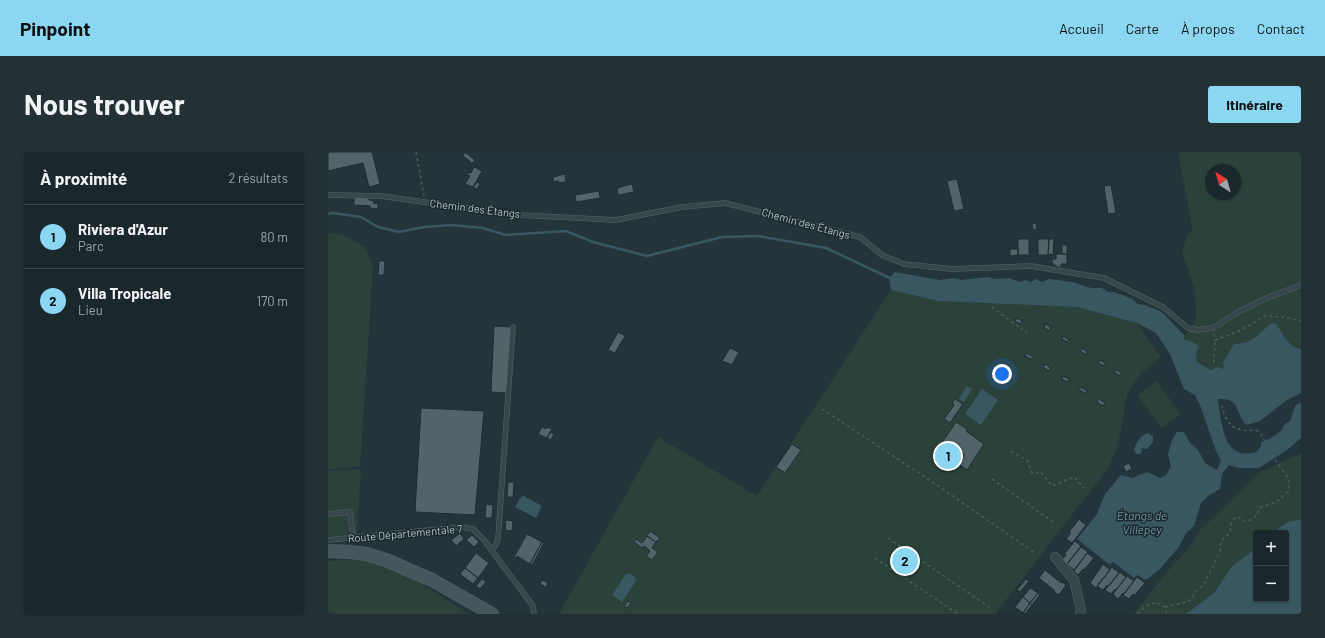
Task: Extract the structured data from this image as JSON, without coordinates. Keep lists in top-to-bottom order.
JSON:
{
  "streets": {
    "main road": ["Route Départementale 7"],
    "lane": ["Chemin des Étangs"]
  },
  "water": ["Étangs de Villepey"],
  "north": "top left",
  "page": {
    "header": "Pinpoint",
    "nav": [
      "Accueil",
      "Carte",
      "À propos",
      "Contact"
    ],
    "buttons": "Itinéraire",
    "title": "Nous trouver",
    "heading": ["À proximité", "2 résultats"],
    "list": [
      {
        "mark": "1",
        "name": "Riviera d'Azur",
        "note": "Parc",
        "value": "80 m"
      },
      {
        "mark": "2",
        "name": "Villa Tropicale",
        "note": "Lieu",
        "value": "170 m"
      }
    ],
    "pins": ["1", "2"],
    "map_buttons": ["+", "−"]
  }
}
